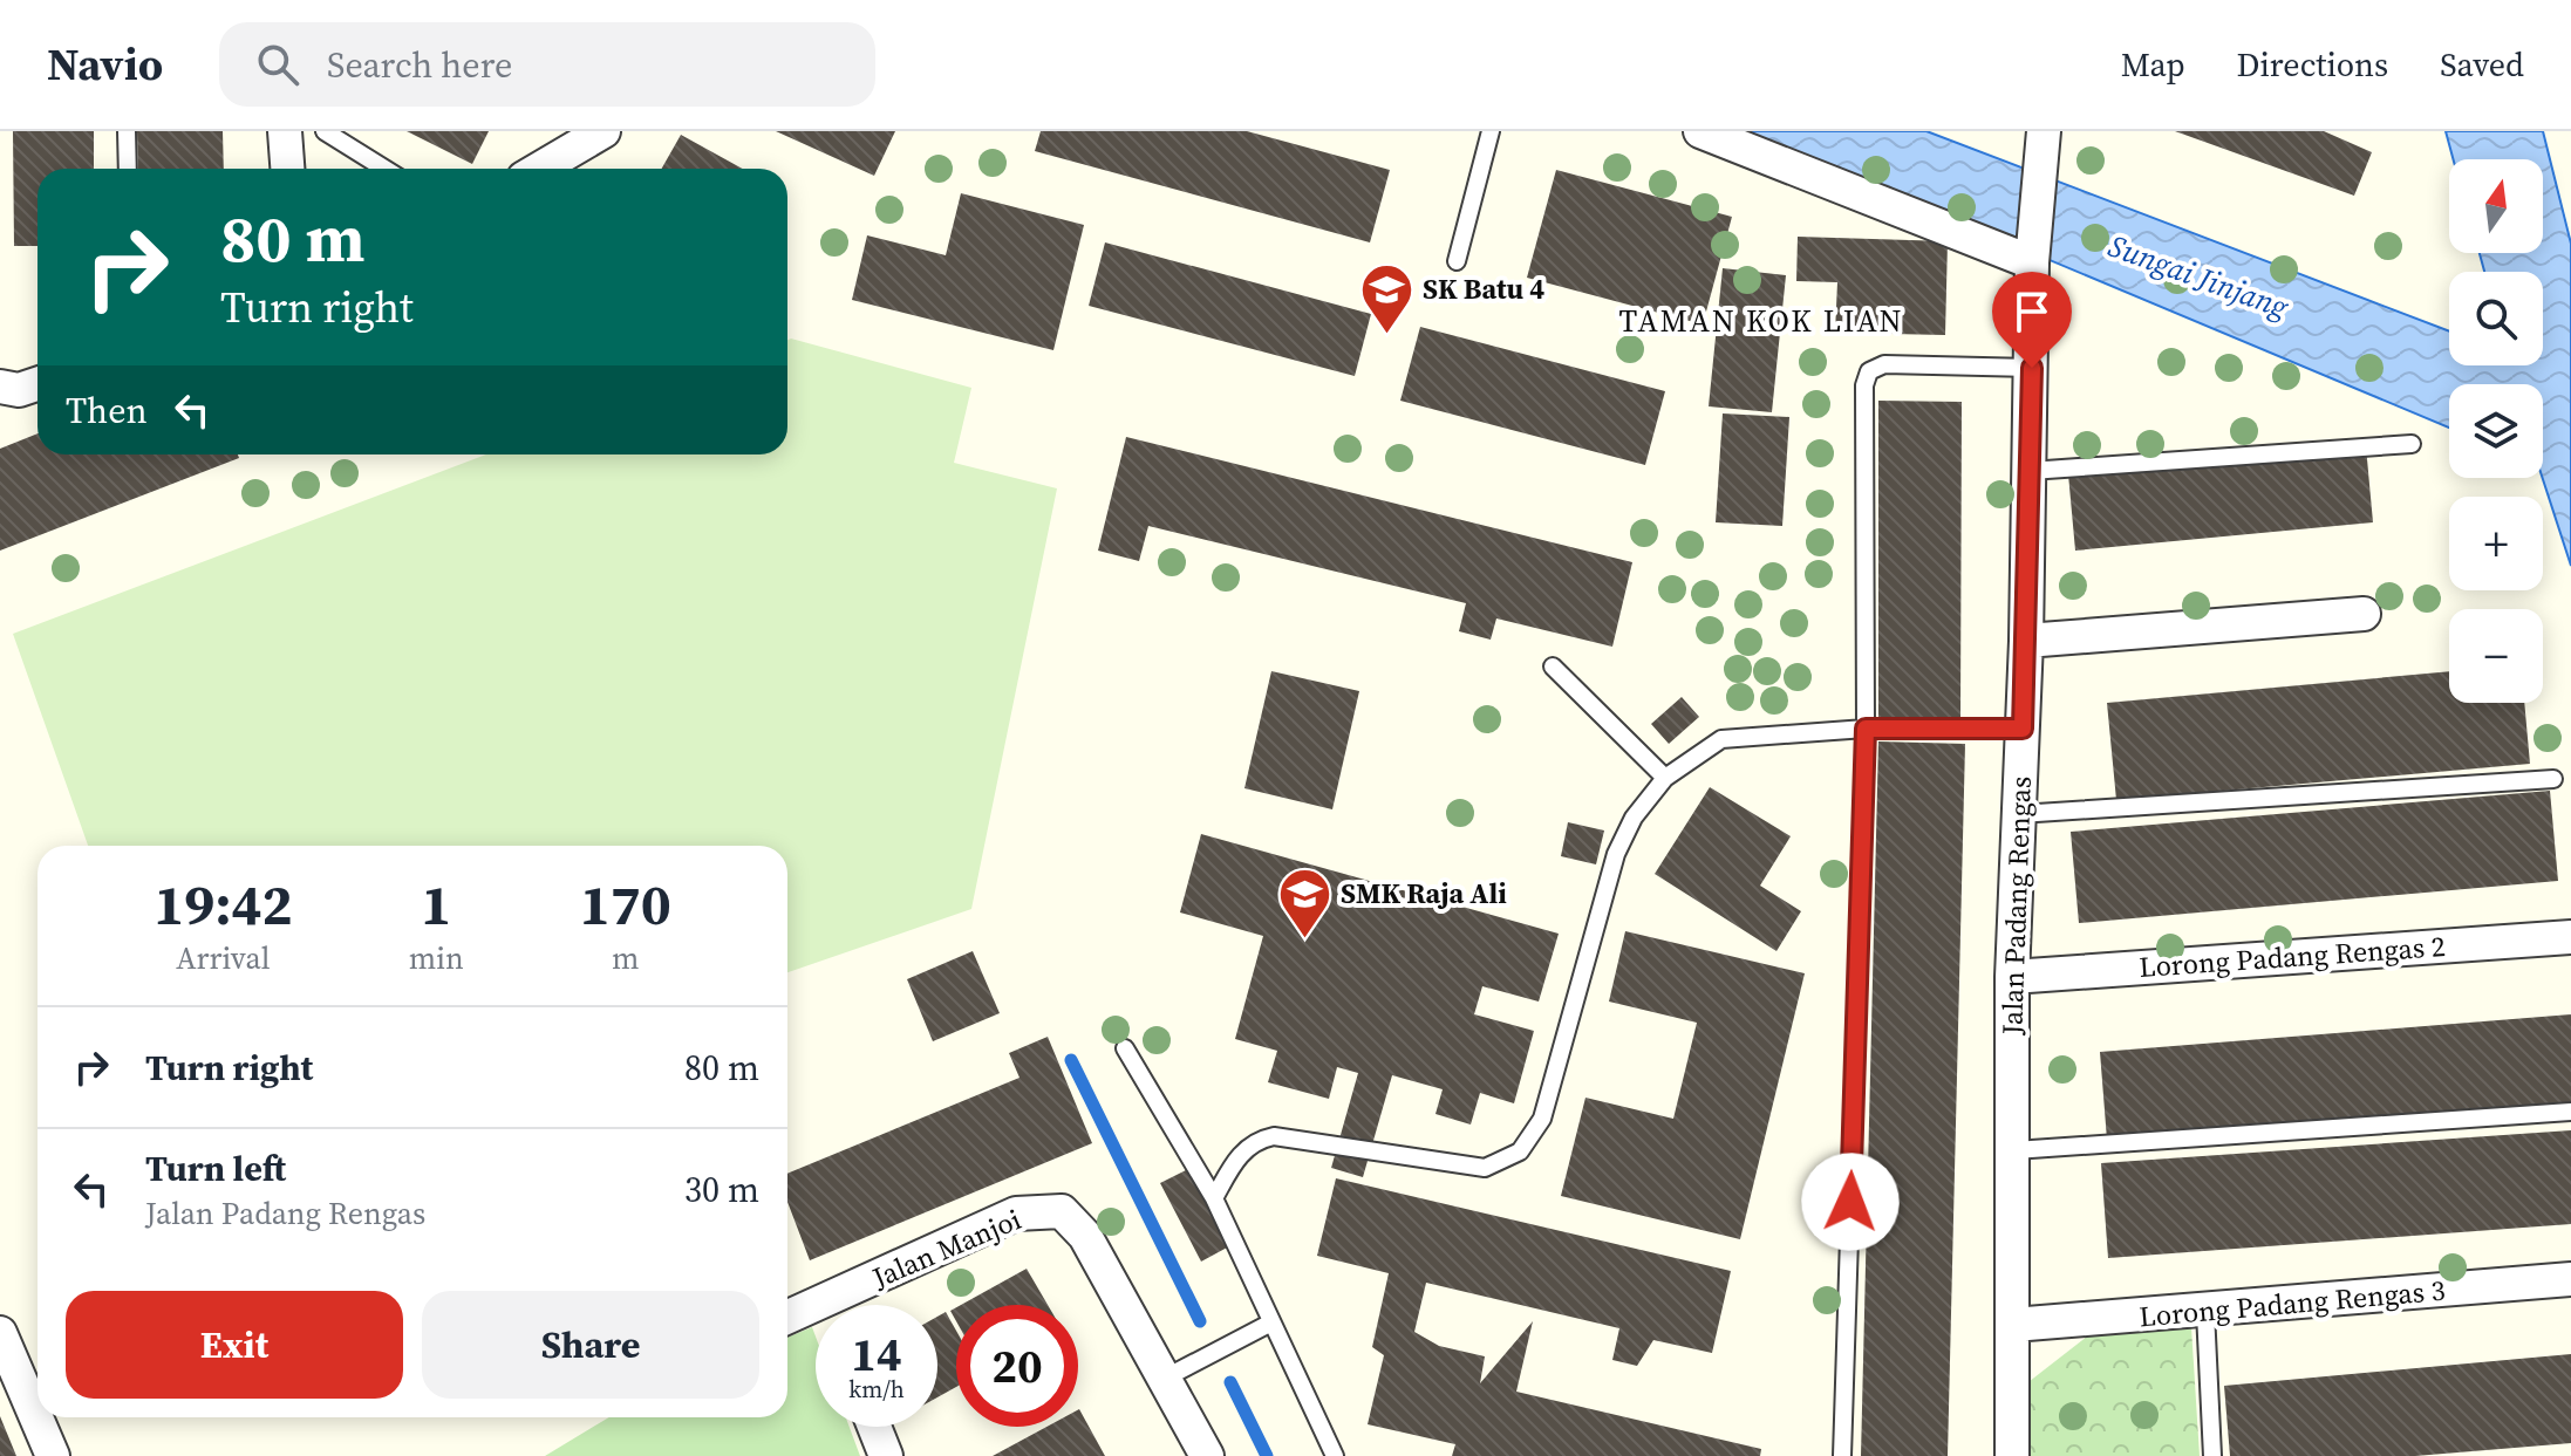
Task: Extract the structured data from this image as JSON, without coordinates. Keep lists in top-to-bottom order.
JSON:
{
  "streets": {
    "street": [
      "Jalan Padang Rengas",
      "Lorong Padang Rengas 2",
      "Jalan Manjoi",
      "Lorong Padang Rengas 3"
    ]
  },
  "crossings": [
    ["Jalan Padang Rengas", "Lorong Padang Rengas 2"],
    ["Jalan Padang Rengas", "Lorong Padang Rengas 3"]
  ],
  "districts": ["TAMAN KOK LIAN"],
  "water": ["Sungai Jinjang"],
  "places": {
    "school or university": ["SK Batu 4", "SMK Raja Ali"]
  },
  "north": "top",
  "page": {
    "header": "Navio",
    "search": "Search here",
    "nav": ["Map", "Directions", "Saved"],
    "map_buttons": ["+", "−"],
    "turn": ["80 m", "Turn right"],
    "then": "Then",
    "eta": [
      "19:42",
      "Arrival",
      "1",
      "min",
      "170",
      "m"
    ],
    "list": [
      {
        "name": "Turn right",
        "value": "80 m"
      },
      {
        "name": "Turn left",
        "note": "Jalan Padang Rengas",
        "value": "30 m"
      }
    ],
    "buttons": ["Exit", "Share"],
    "speed": "14 km/h",
    "limit": "20"
  }
}
